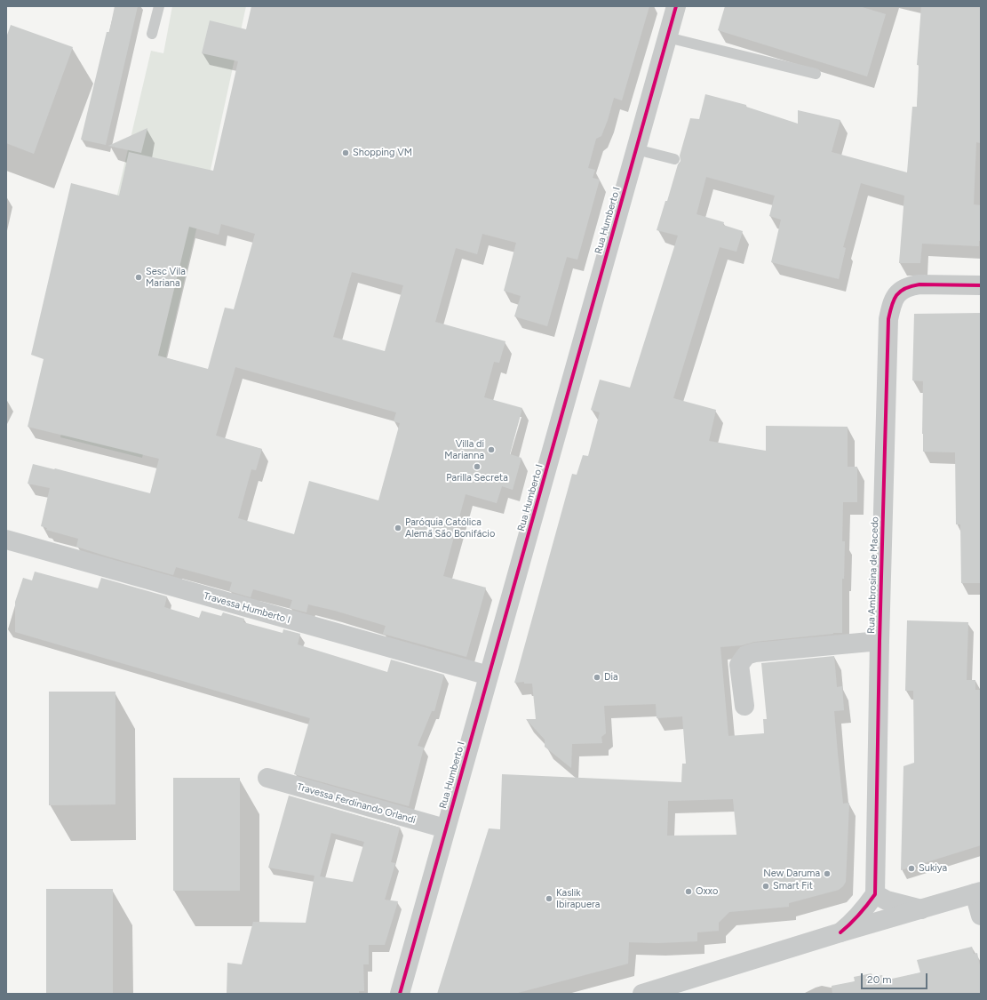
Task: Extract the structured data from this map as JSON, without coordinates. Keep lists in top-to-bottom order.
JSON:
{
  "streets": {
    "street": [
      "Rua Humberto I",
      "Rua Ambrosina de Macedo",
      "Travessa Humberto I",
      "Travessa Ferdinando Orlandi"
    ]
  },
  "crossings": [
    ["Rua Humberto I", "Travessa Humberto I"],
    ["Rua Humberto I", "Travessa Ferdinando Orlandi"]
  ],
  "places": [
    "Shopping VM",
    "Sesc Vila Mariana",
    "Villa di Marianna",
    "Parilla Secreta",
    "Paróquia Católica Alemã São Bonifácio",
    "Dia",
    "Sukiya",
    "New Daruma",
    "Smart Fit",
    "Oxxo",
    "Kaslik Ibirapuera"
  ],
  "scale_bar": "20 m"
}
